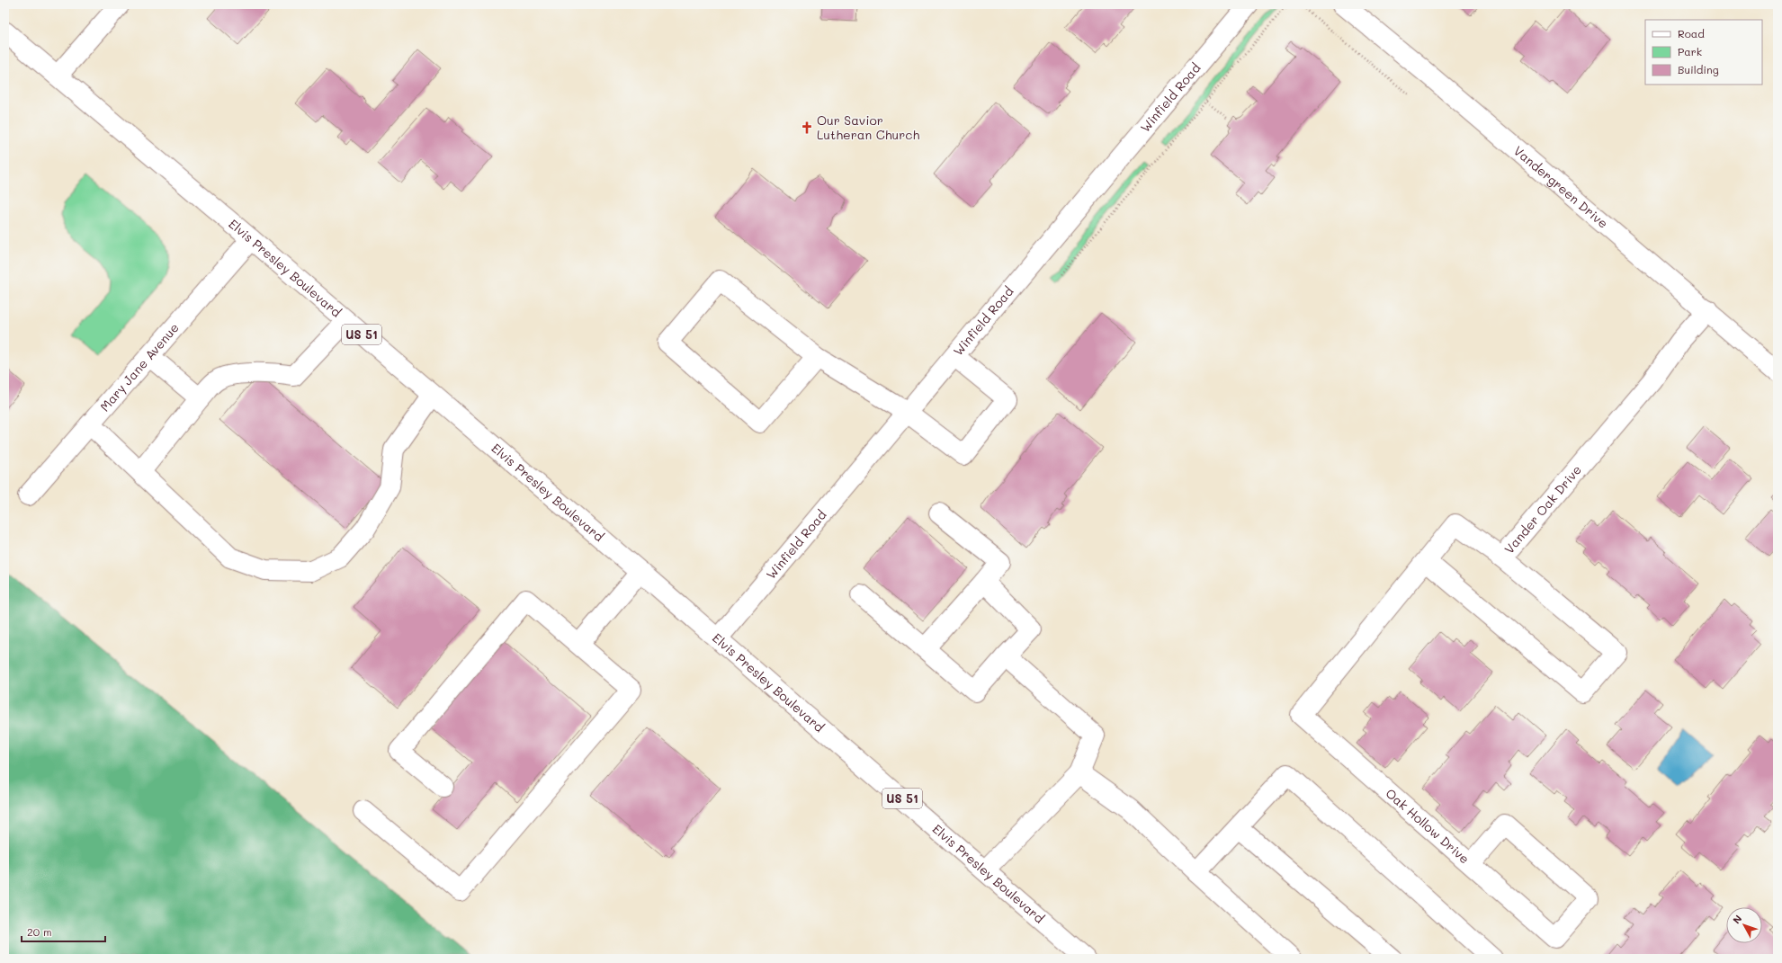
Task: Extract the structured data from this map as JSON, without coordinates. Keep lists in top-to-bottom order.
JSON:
{
  "streets": {
    "street": [
      "Winfield Road",
      "Vandergreen Drive",
      "Elvis Presley Boulevard",
      "US 51",
      "Mary Jane Avenue",
      "Vander Oak Drive",
      "Oak Hollow Drive"
    ]
  },
  "crossings": [
    ["Winfield Road", "Elvis Presley Boulevard"],
    ["Vandergreen Drive", "Vander Oak Drive"],
    ["Elvis Presley Boulevard", "Mary Jane Avenue"],
    ["Vander Oak Drive", "Oak Hollow Drive"]
  ],
  "places": {
    "church": ["Our Savior Lutheran Church"]
  },
  "legend": ["Road", "Park", "Building"],
  "scale_bar": "20 m",
  "north": "top left"
}
